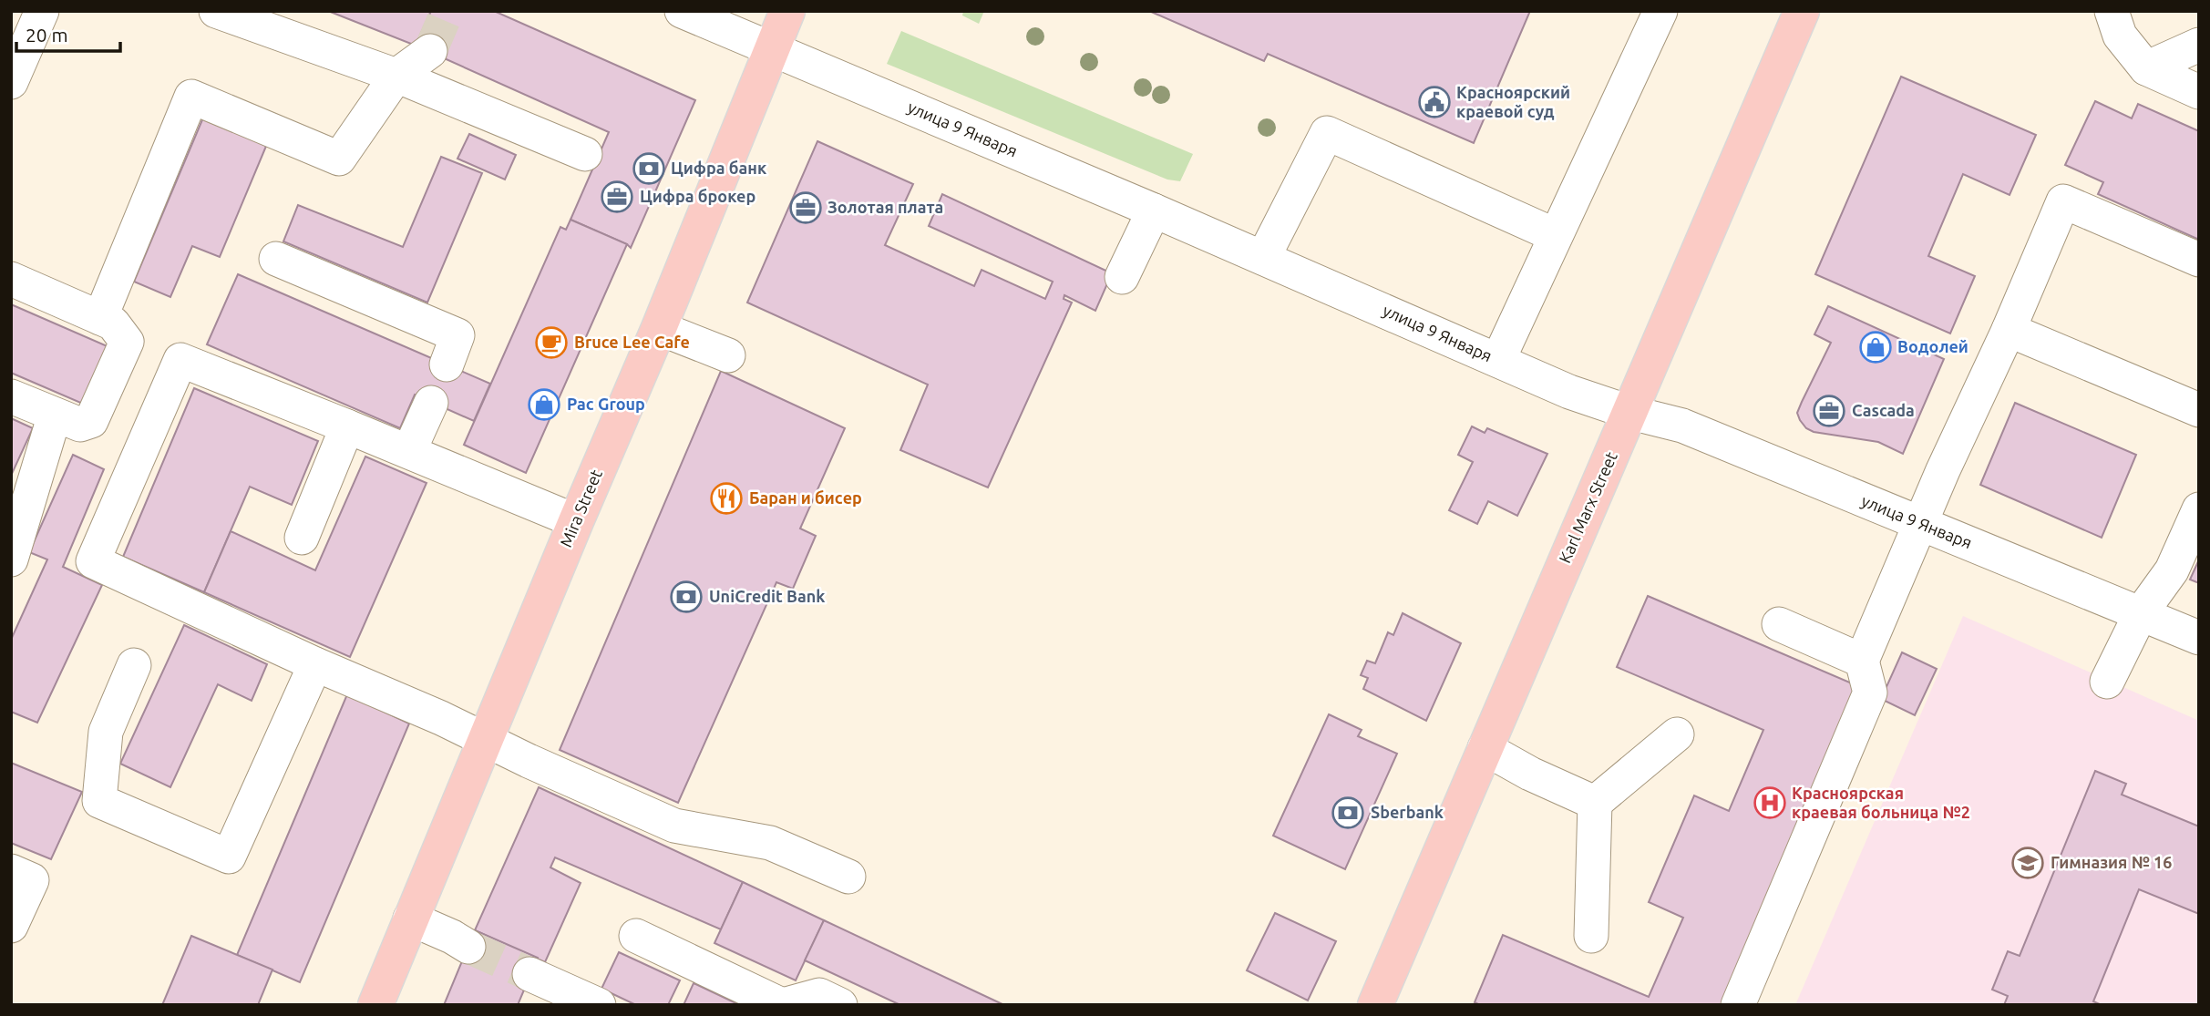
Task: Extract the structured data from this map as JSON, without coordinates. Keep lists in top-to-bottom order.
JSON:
{
  "streets": {
    "main road": ["Karl Marx Street", "Mira Street"],
    "street": ["улица 9 Января"]
  },
  "crossings": [
    ["улица 9 Января", "Karl Marx Street"],
    ["улица 9 Января", "Mira Street"]
  ],
  "places": {
    "public building": ["Красноярский краевой суд"],
    "bank": ["Цифра банк", "UniCredit Bank", "Sberbank"],
    "office": ["Цифра брокер", "Золотая плата", "Cascada"],
    "cafe": ["Bruce Lee Cafe"],
    "shop": ["Водолей", "Pac Group"],
    "restaurant": ["Баран и бисер"],
    "hospital": ["Красноярская краевая больница №2"],
    "school or university": ["Гимназия № 16"]
  },
  "scale_bar": "20 m"
}
